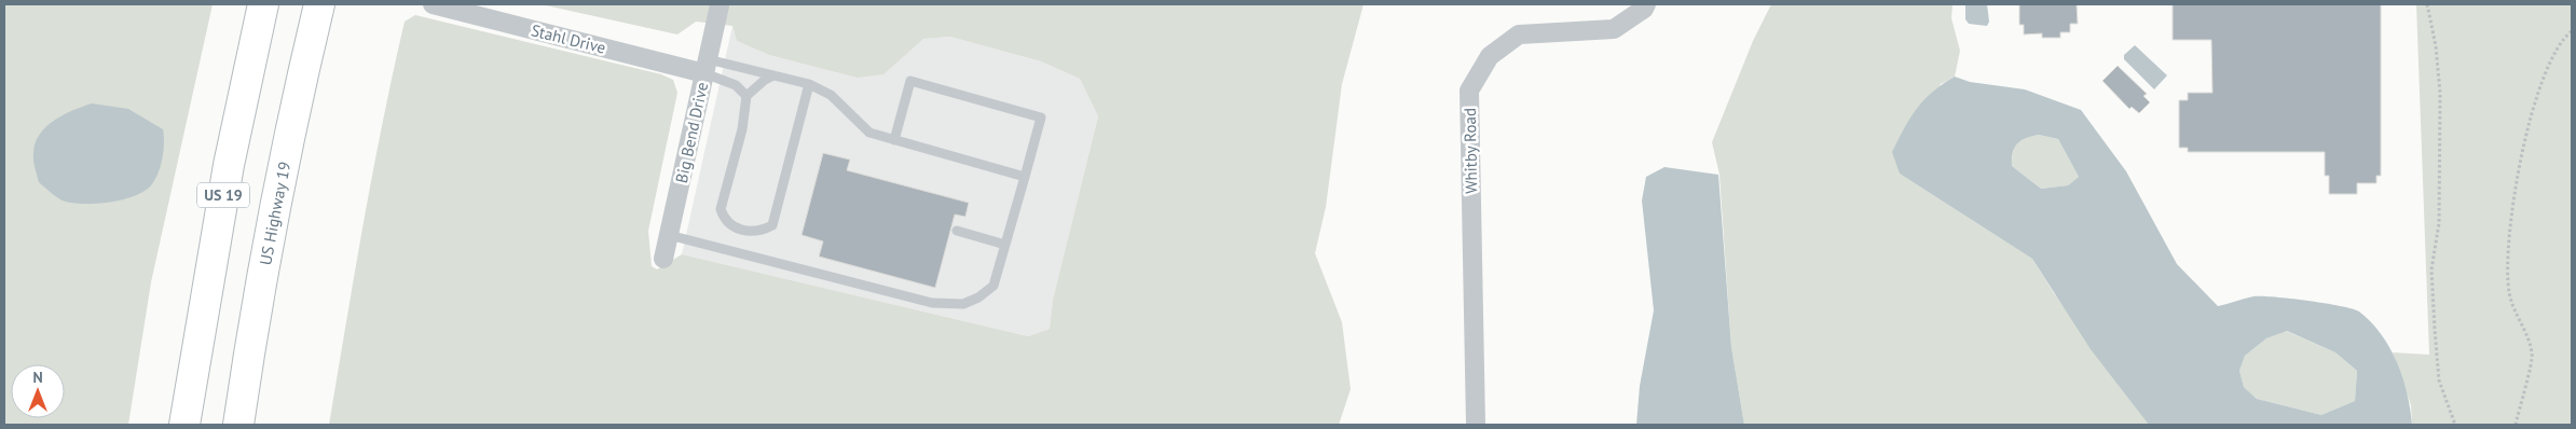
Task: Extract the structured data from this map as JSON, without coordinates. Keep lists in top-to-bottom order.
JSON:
{
  "streets": {
    "highway": ["US 19", "US Highway 19"],
    "street": ["Stahl Drive", "Big Bend Drive", "Whitby Road"]
  },
  "crossings": [
    ["Stahl Drive", "Big Bend Drive"]
  ],
  "north": "top"
}
